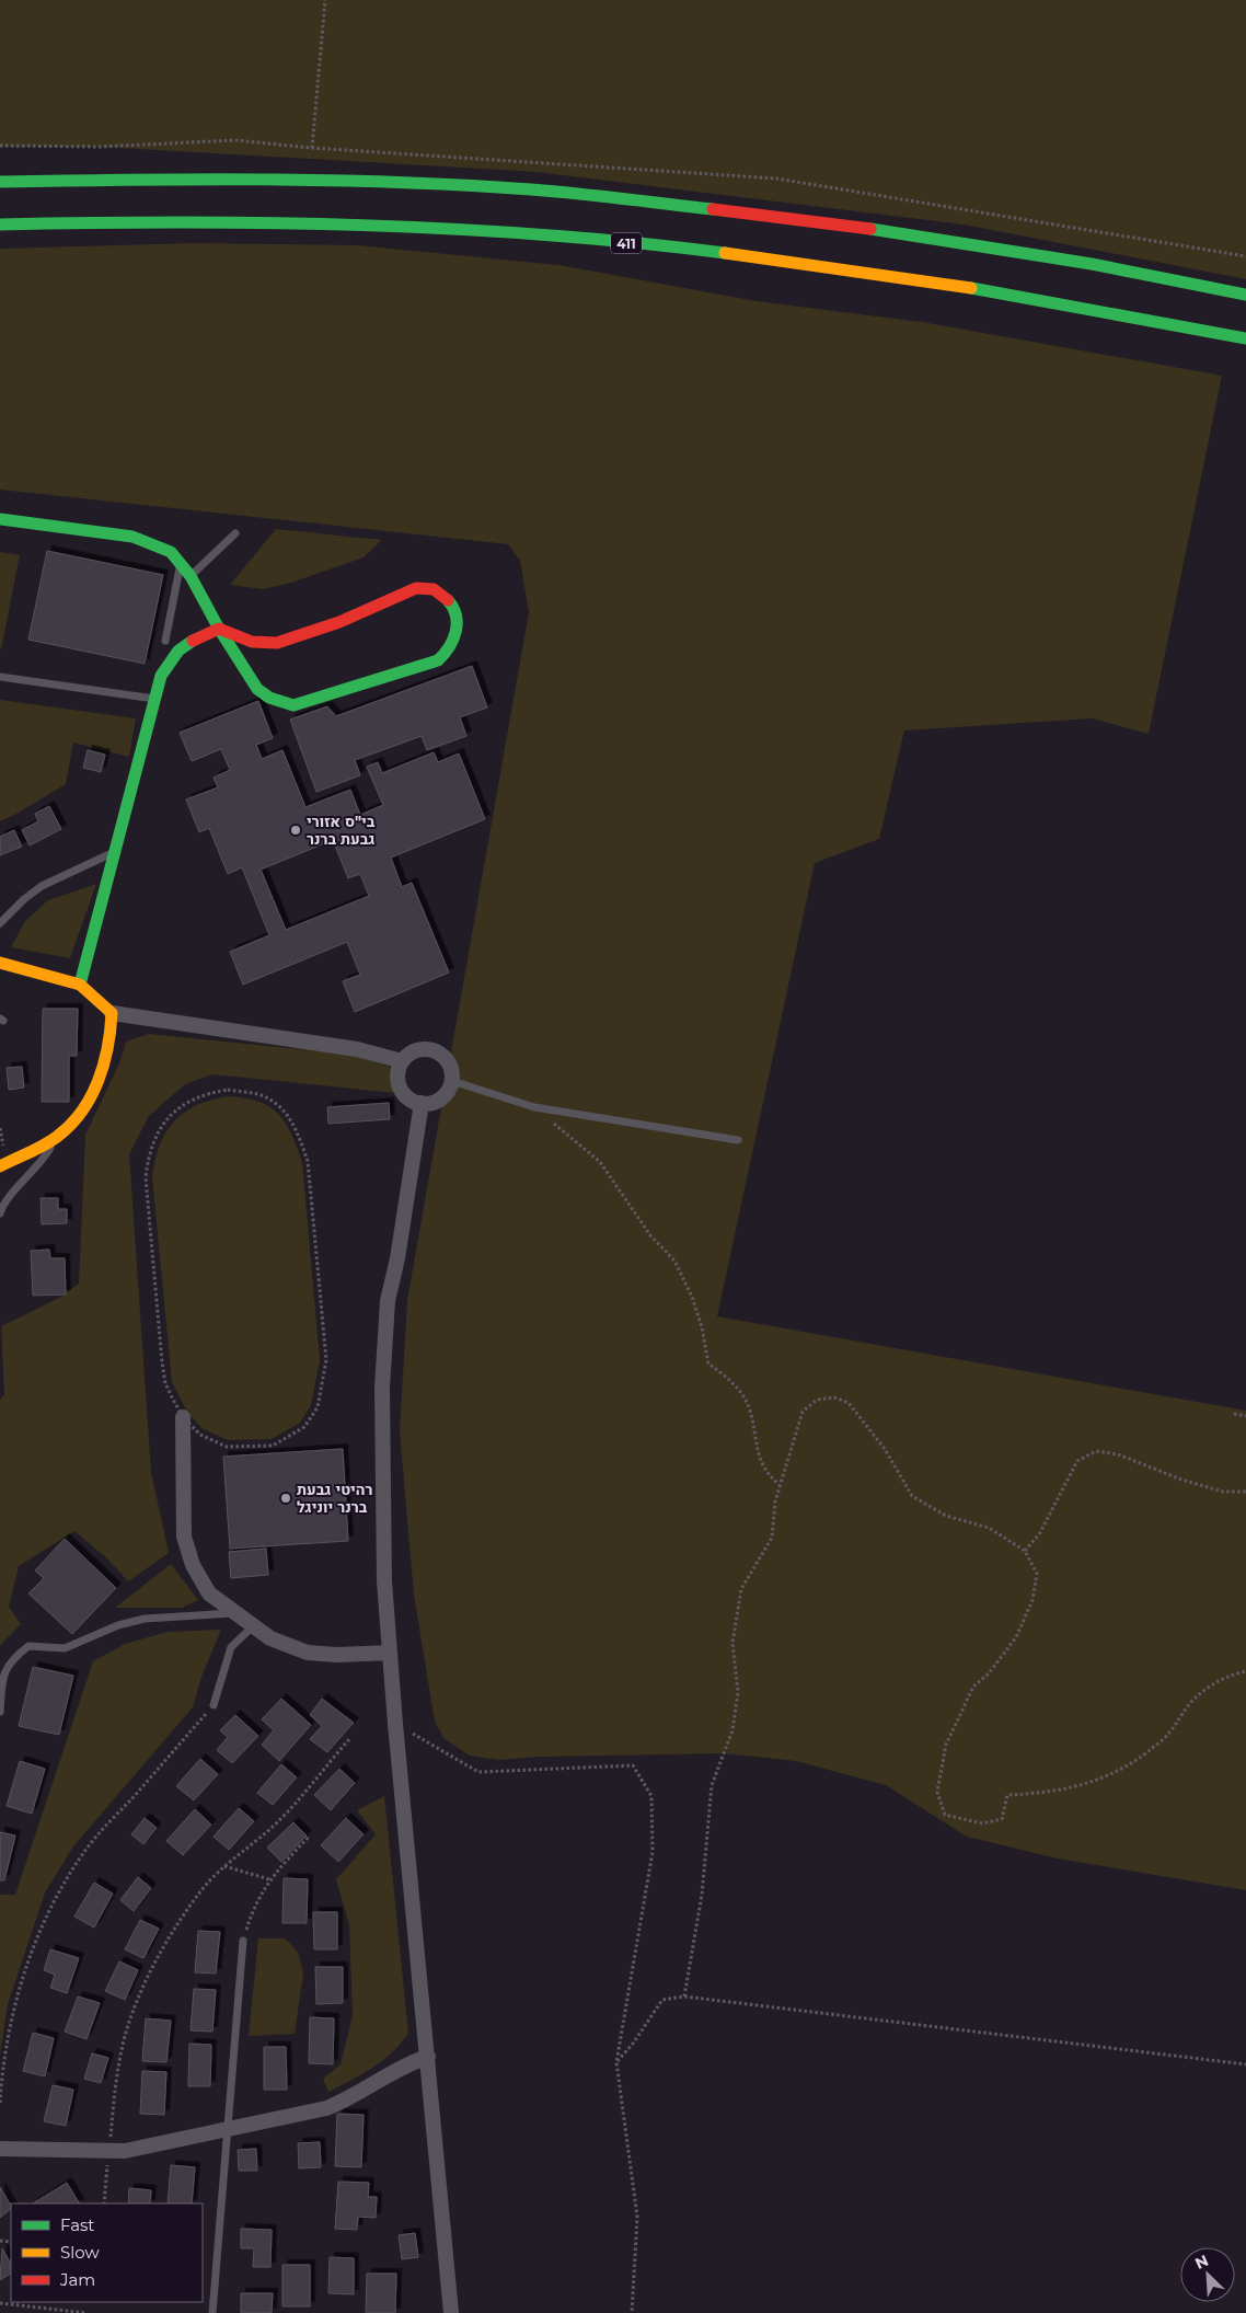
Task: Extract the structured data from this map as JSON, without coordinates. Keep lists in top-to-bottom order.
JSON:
{
  "streets": {
    "main road": ["411"]
  },
  "places": ["בי\"ס אזורי גבעת ברנר", "רהיטי גבעת ברנר יוניגל"],
  "legend": ["Fast", "Slow", "Jam"],
  "north": "top left"
}
